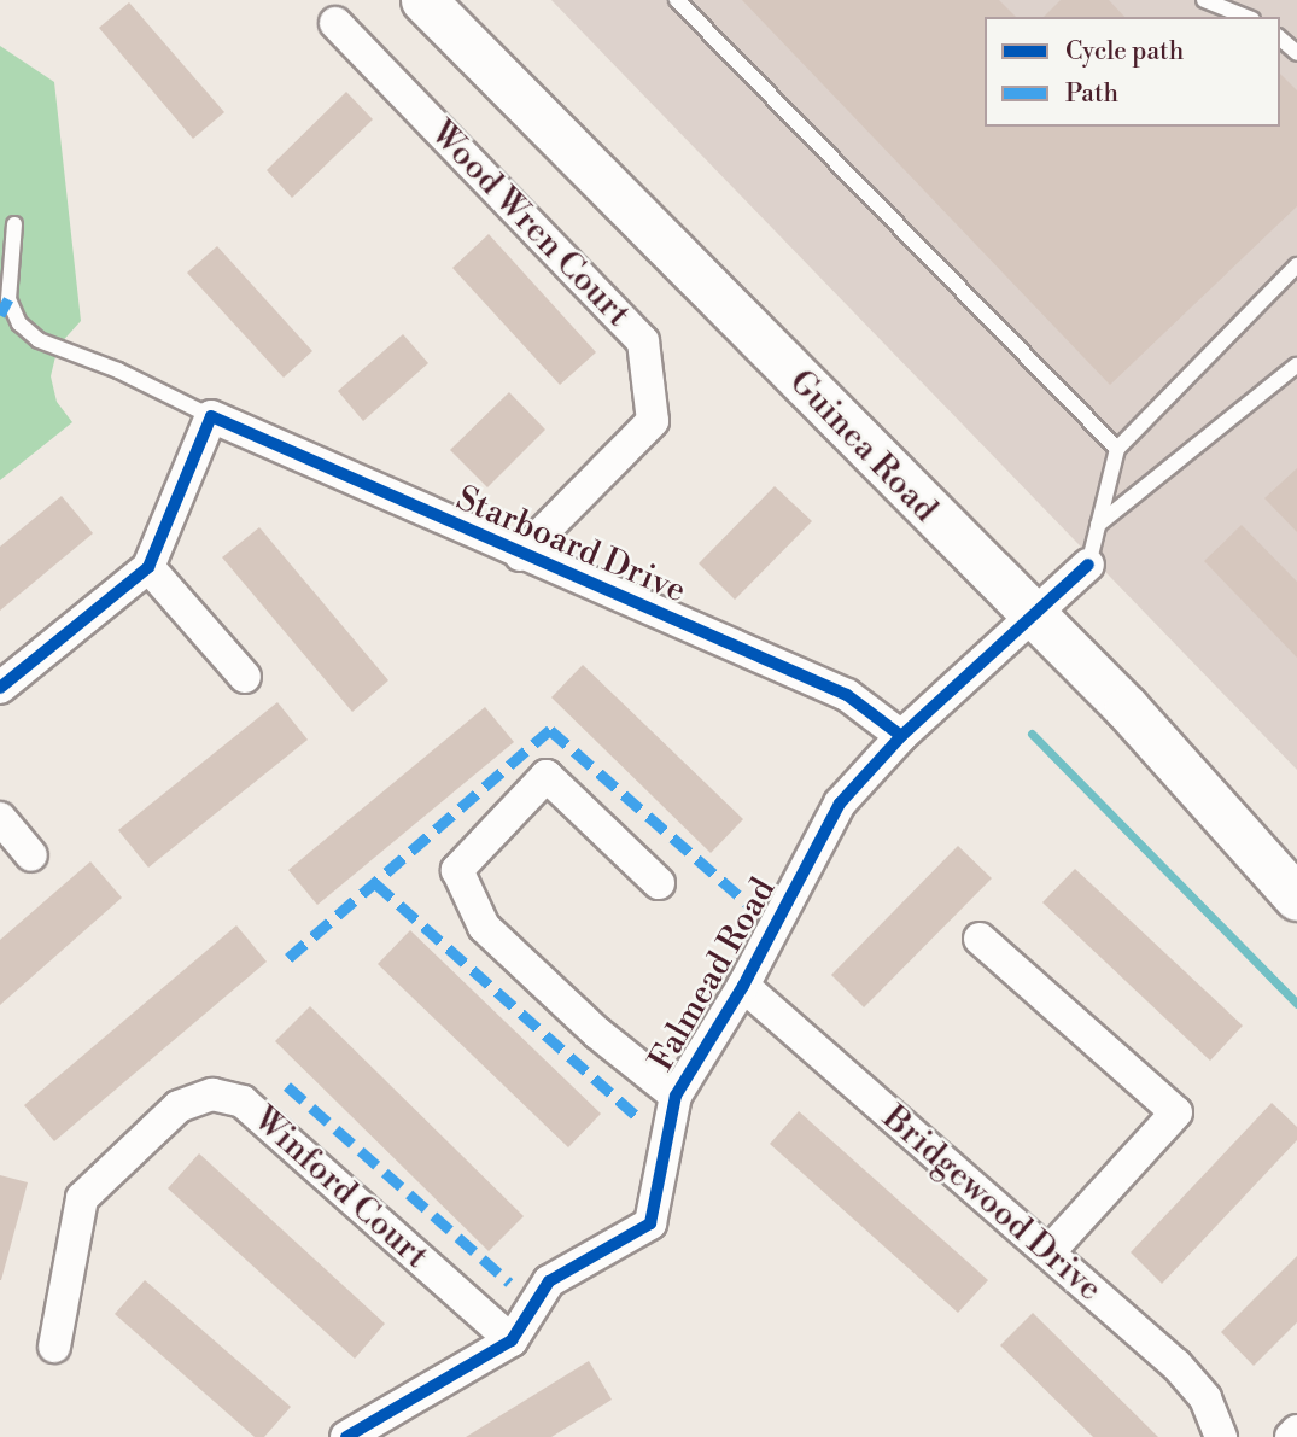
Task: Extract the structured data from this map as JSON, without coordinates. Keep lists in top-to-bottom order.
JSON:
{
  "streets": {
    "main road": ["Guinea Road"],
    "street": [
      "Wood Wren Court",
      "Starboard Drive",
      "Falmead Road",
      "Winford Court",
      "Bridgewood Drive"
    ]
  },
  "crossings": [
    ["Wood Wren Court", "Starboard Drive"],
    ["Guinea Road", "Falmead Road"],
    ["Starboard Drive", "Falmead Road"],
    ["Falmead Road", "Winford Court"],
    ["Falmead Road", "Bridgewood Drive"]
  ],
  "legend": ["Cycle path", "Path"]
}
